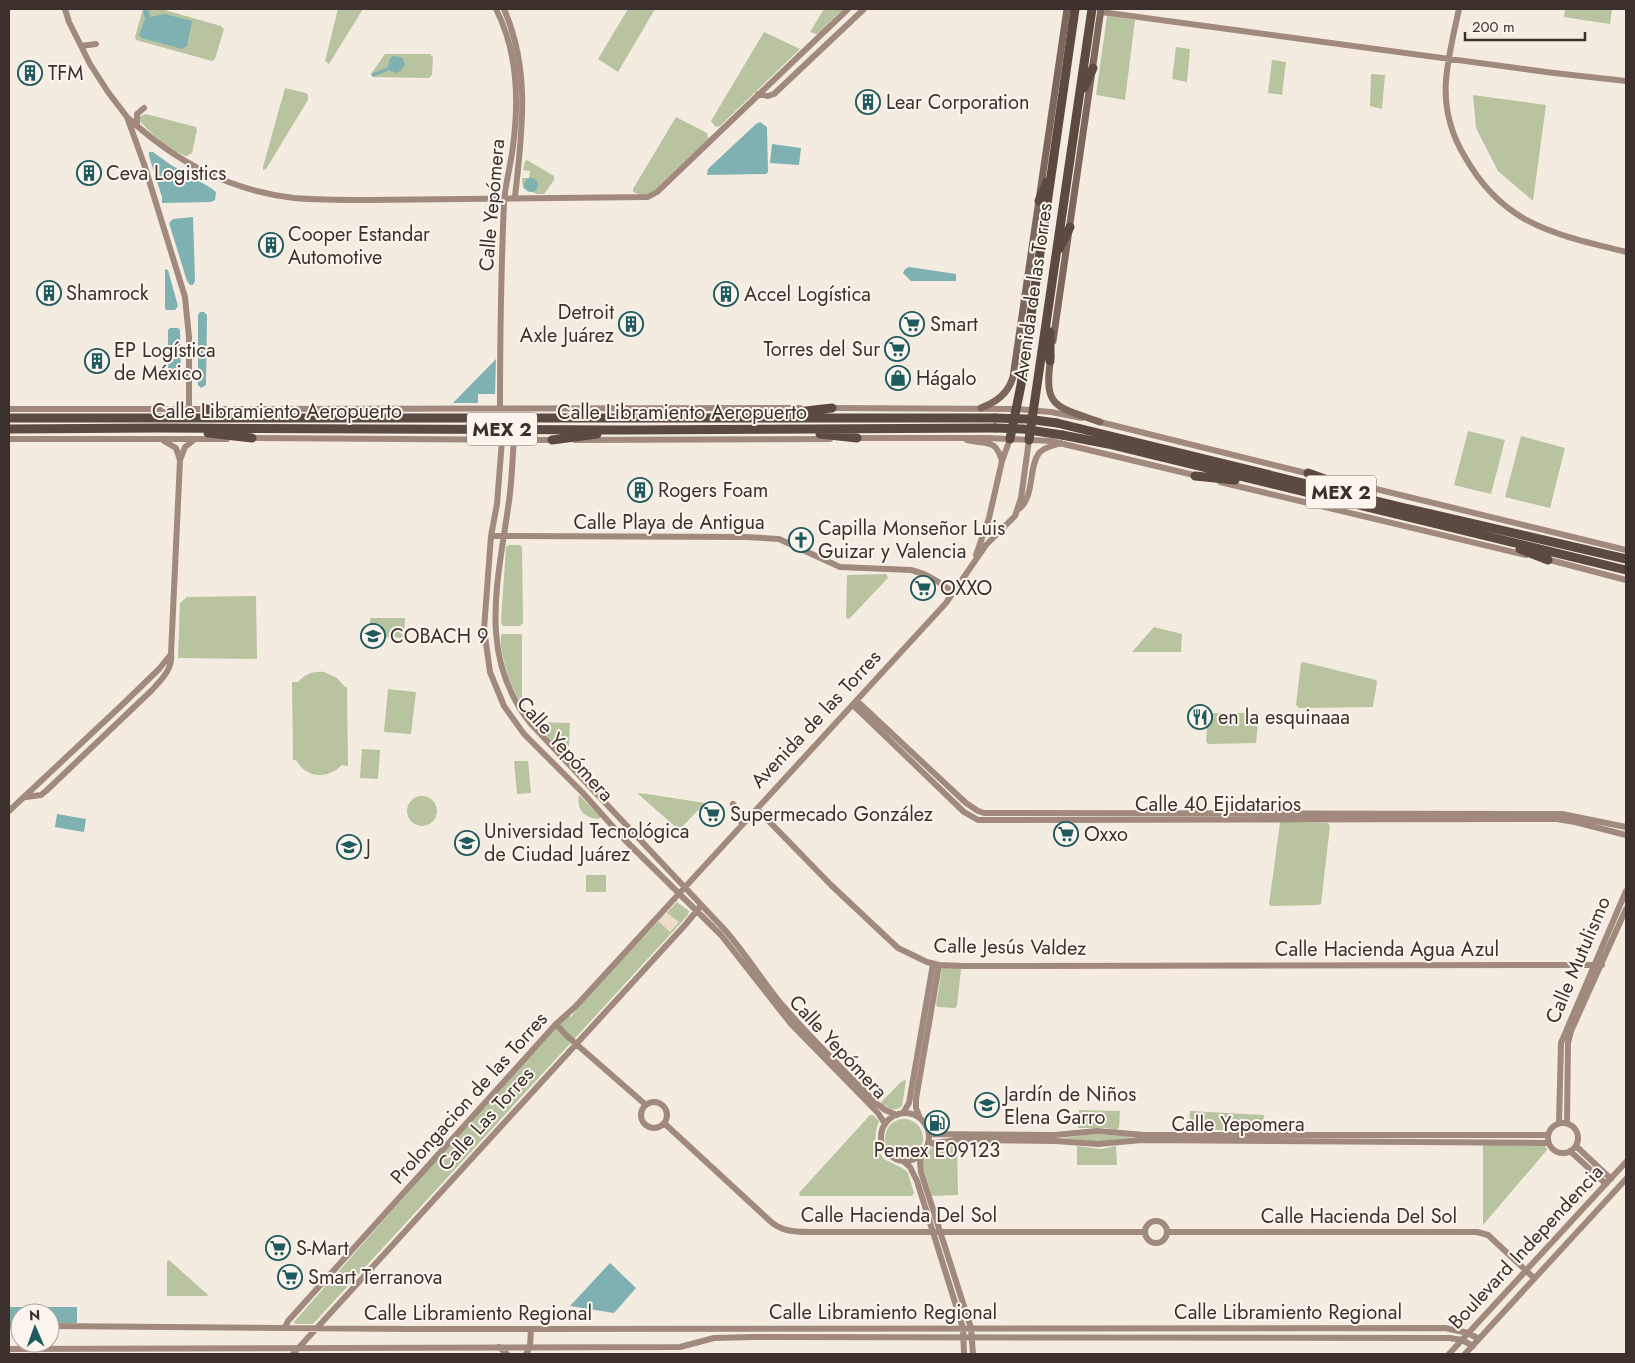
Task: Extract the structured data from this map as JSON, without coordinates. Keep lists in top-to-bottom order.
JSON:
{
  "streets": {
    "highway": ["Avenida de las Torres", "Calle Libramiento Aeropuerto", "MEX 2"],
    "street": [
      "Calle Yepómera",
      "Calle Playa de Antigua",
      "Calle 40 Ejidatarios",
      "Calle Jesús Valdez",
      "Calle Hacienda Agua Azul",
      "Calle Mutulismo",
      "Prolongacion de las Torres",
      "Calle Las Torres",
      "Calle Yepomera",
      "Calle Hacienda Del Sol",
      "Boulevard Independencia",
      "Calle Libramiento Regional"
    ]
  },
  "crossings": [
    ["Calle Yepómera", "Avenida de las Torres"],
    ["Calle Yepómera", "Calle Playa de Antigua"],
    ["Calle Yepómera", "Prolongacion de las Torres"],
    ["Calle Yepómera", "Calle Las Torres"],
    ["Calle Yepómera", "Calle Yepomera"],
    ["Avenida de las Torres", "Calle Playa de Antigua"],
    ["Avenida de las Torres", "Calle 40 Ejidatarios"],
    ["Avenida de las Torres", "Calle Jesús Valdez"],
    ["Avenida de las Torres", "Prolongacion de las Torres"],
    ["Calle Libramiento Aeropuerto", "MEX 2"],
    ["Calle Jesús Valdez", "Calle Hacienda Agua Azul"],
    ["Calle Hacienda Agua Azul", "Calle Mutulismo"],
    ["Calle Mutulismo", "Calle Yepomera"],
    ["Prolongacion de las Torres", "Calle Libramiento Regional"],
    ["Calle Las Torres", "Calle Libramiento Regional"],
    ["Calle Hacienda Del Sol", "Boulevard Independencia"],
    ["Boulevard Independencia", "Calle Libramiento Regional"]
  ],
  "places": {
    "building": [
      "TFM",
      "Lear Corporation",
      "Ceva Logistics",
      "Cooper Estandar Automotive",
      "Shamrock",
      "Accel Logística",
      "Detroit Axle Juárez",
      "EP Logística de México",
      "Rogers Foam"
    ],
    "supermarket": [
      "Smart",
      "Torres del Sur",
      "OXXO",
      "Supermecado González",
      "Oxxo",
      "S-Mart",
      "Smart Terranova"
    ],
    "shop": ["Hágalo"],
    "church": ["Capilla Monseñor Luis Guizar y Valencia"],
    "school or university": [
      "COBACH 9",
      "Universidad Tecnológica de Ciudad Juárez",
      "J",
      "Jardín de Niños Elena Garro"
    ],
    "restaurant": ["en la esquinaaa"],
    "fuel station": ["Pemex E09123"]
  },
  "scale_bar": "200 m",
  "north": "top"
}
